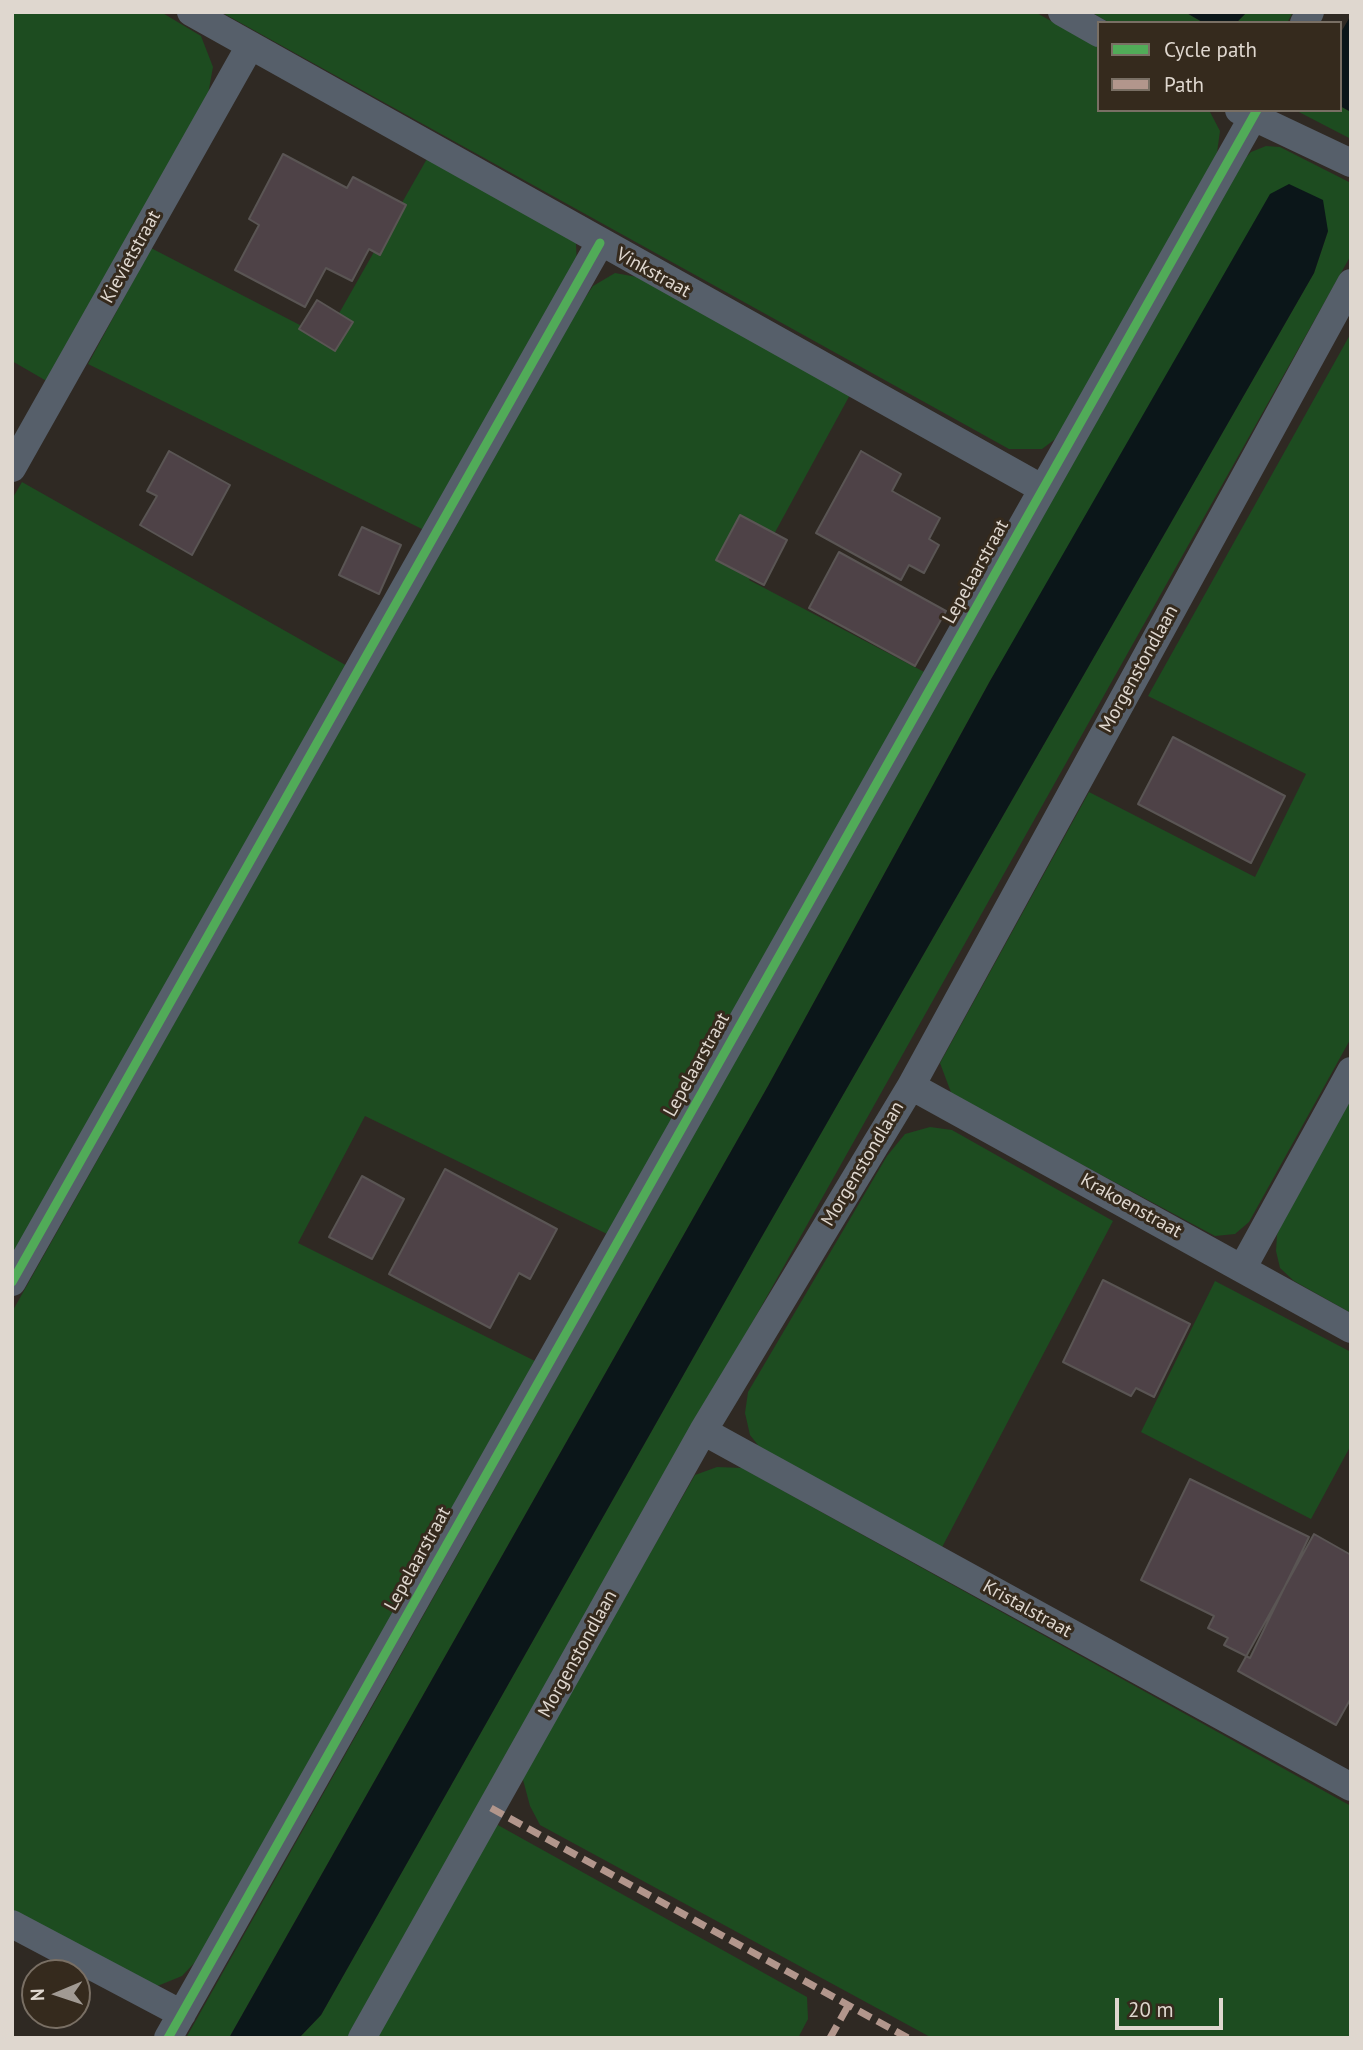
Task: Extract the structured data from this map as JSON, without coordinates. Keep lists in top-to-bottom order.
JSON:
{
  "streets": {
    "street": [
      "Kievietstraat",
      "Vinkstraat",
      "Lepelaarstraat",
      "Morgenstondlaan",
      "Krakoenstraat",
      "Kristalstraat"
    ]
  },
  "crossings": [
    ["Kievietstraat", "Vinkstraat"],
    ["Vinkstraat", "Lepelaarstraat"],
    ["Morgenstondlaan", "Krakoenstraat"],
    ["Morgenstondlaan", "Kristalstraat"]
  ],
  "legend": ["Cycle path", "Path"],
  "scale_bar": "20 m",
  "north": "left"
}
